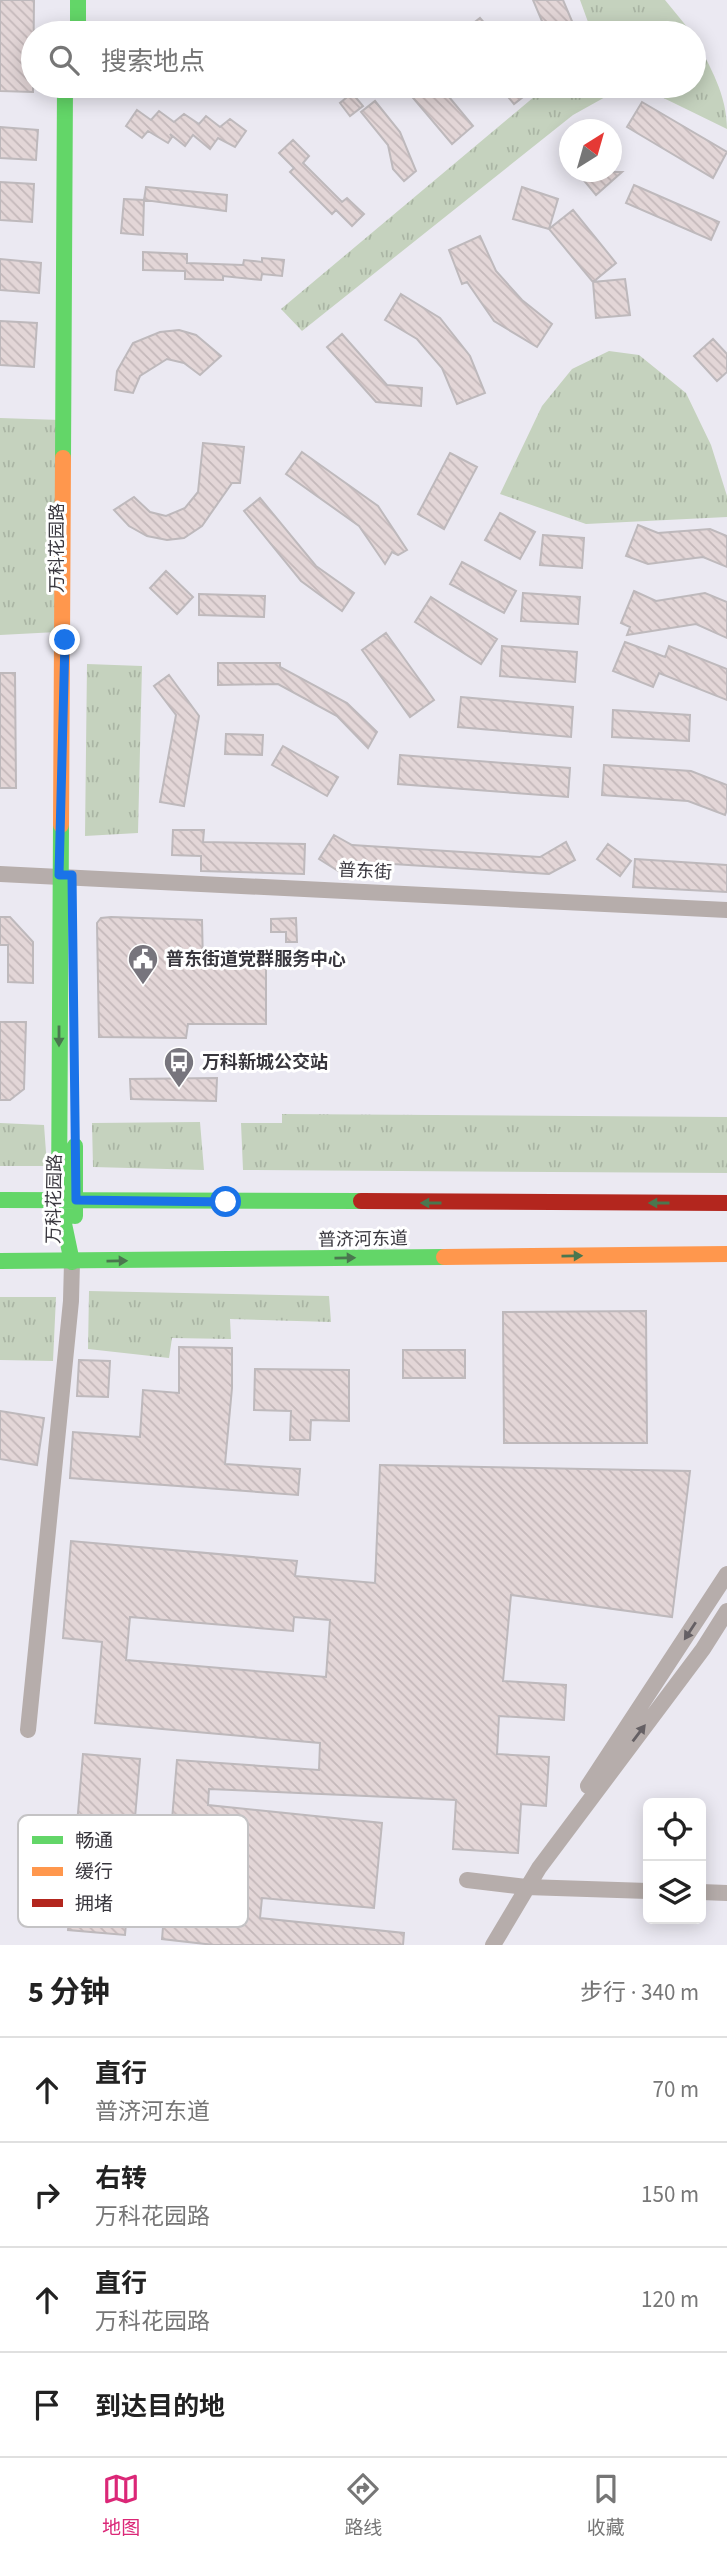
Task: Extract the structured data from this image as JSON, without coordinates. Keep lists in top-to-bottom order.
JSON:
{
  "streets": {
    "street": ["万科花园路", "普东街", "普济河东道"]
  },
  "crossings": [
    ["万科花园路", "普东街"],
    ["万科花园路", "普济河东道"]
  ],
  "places": {
    "public building": ["普东街道党群服务中心"],
    "bus stop": ["万科新城公交站"]
  },
  "legend": ["畅通", "缓行", "拥堵"],
  "north": "top right",
  "page": {
    "search": "搜索地点",
    "heading": ["5 分钟", "步行 · 340 m"],
    "list": [
      ["直行", "普济河东道", "70 m"],
      ["右转", "万科花园路", "150 m"],
      ["直行", "万科花园路", "120 m"],
      "到达目的地"
    ],
    "nav": ["地图", "路线", "收藏"]
  }
}
